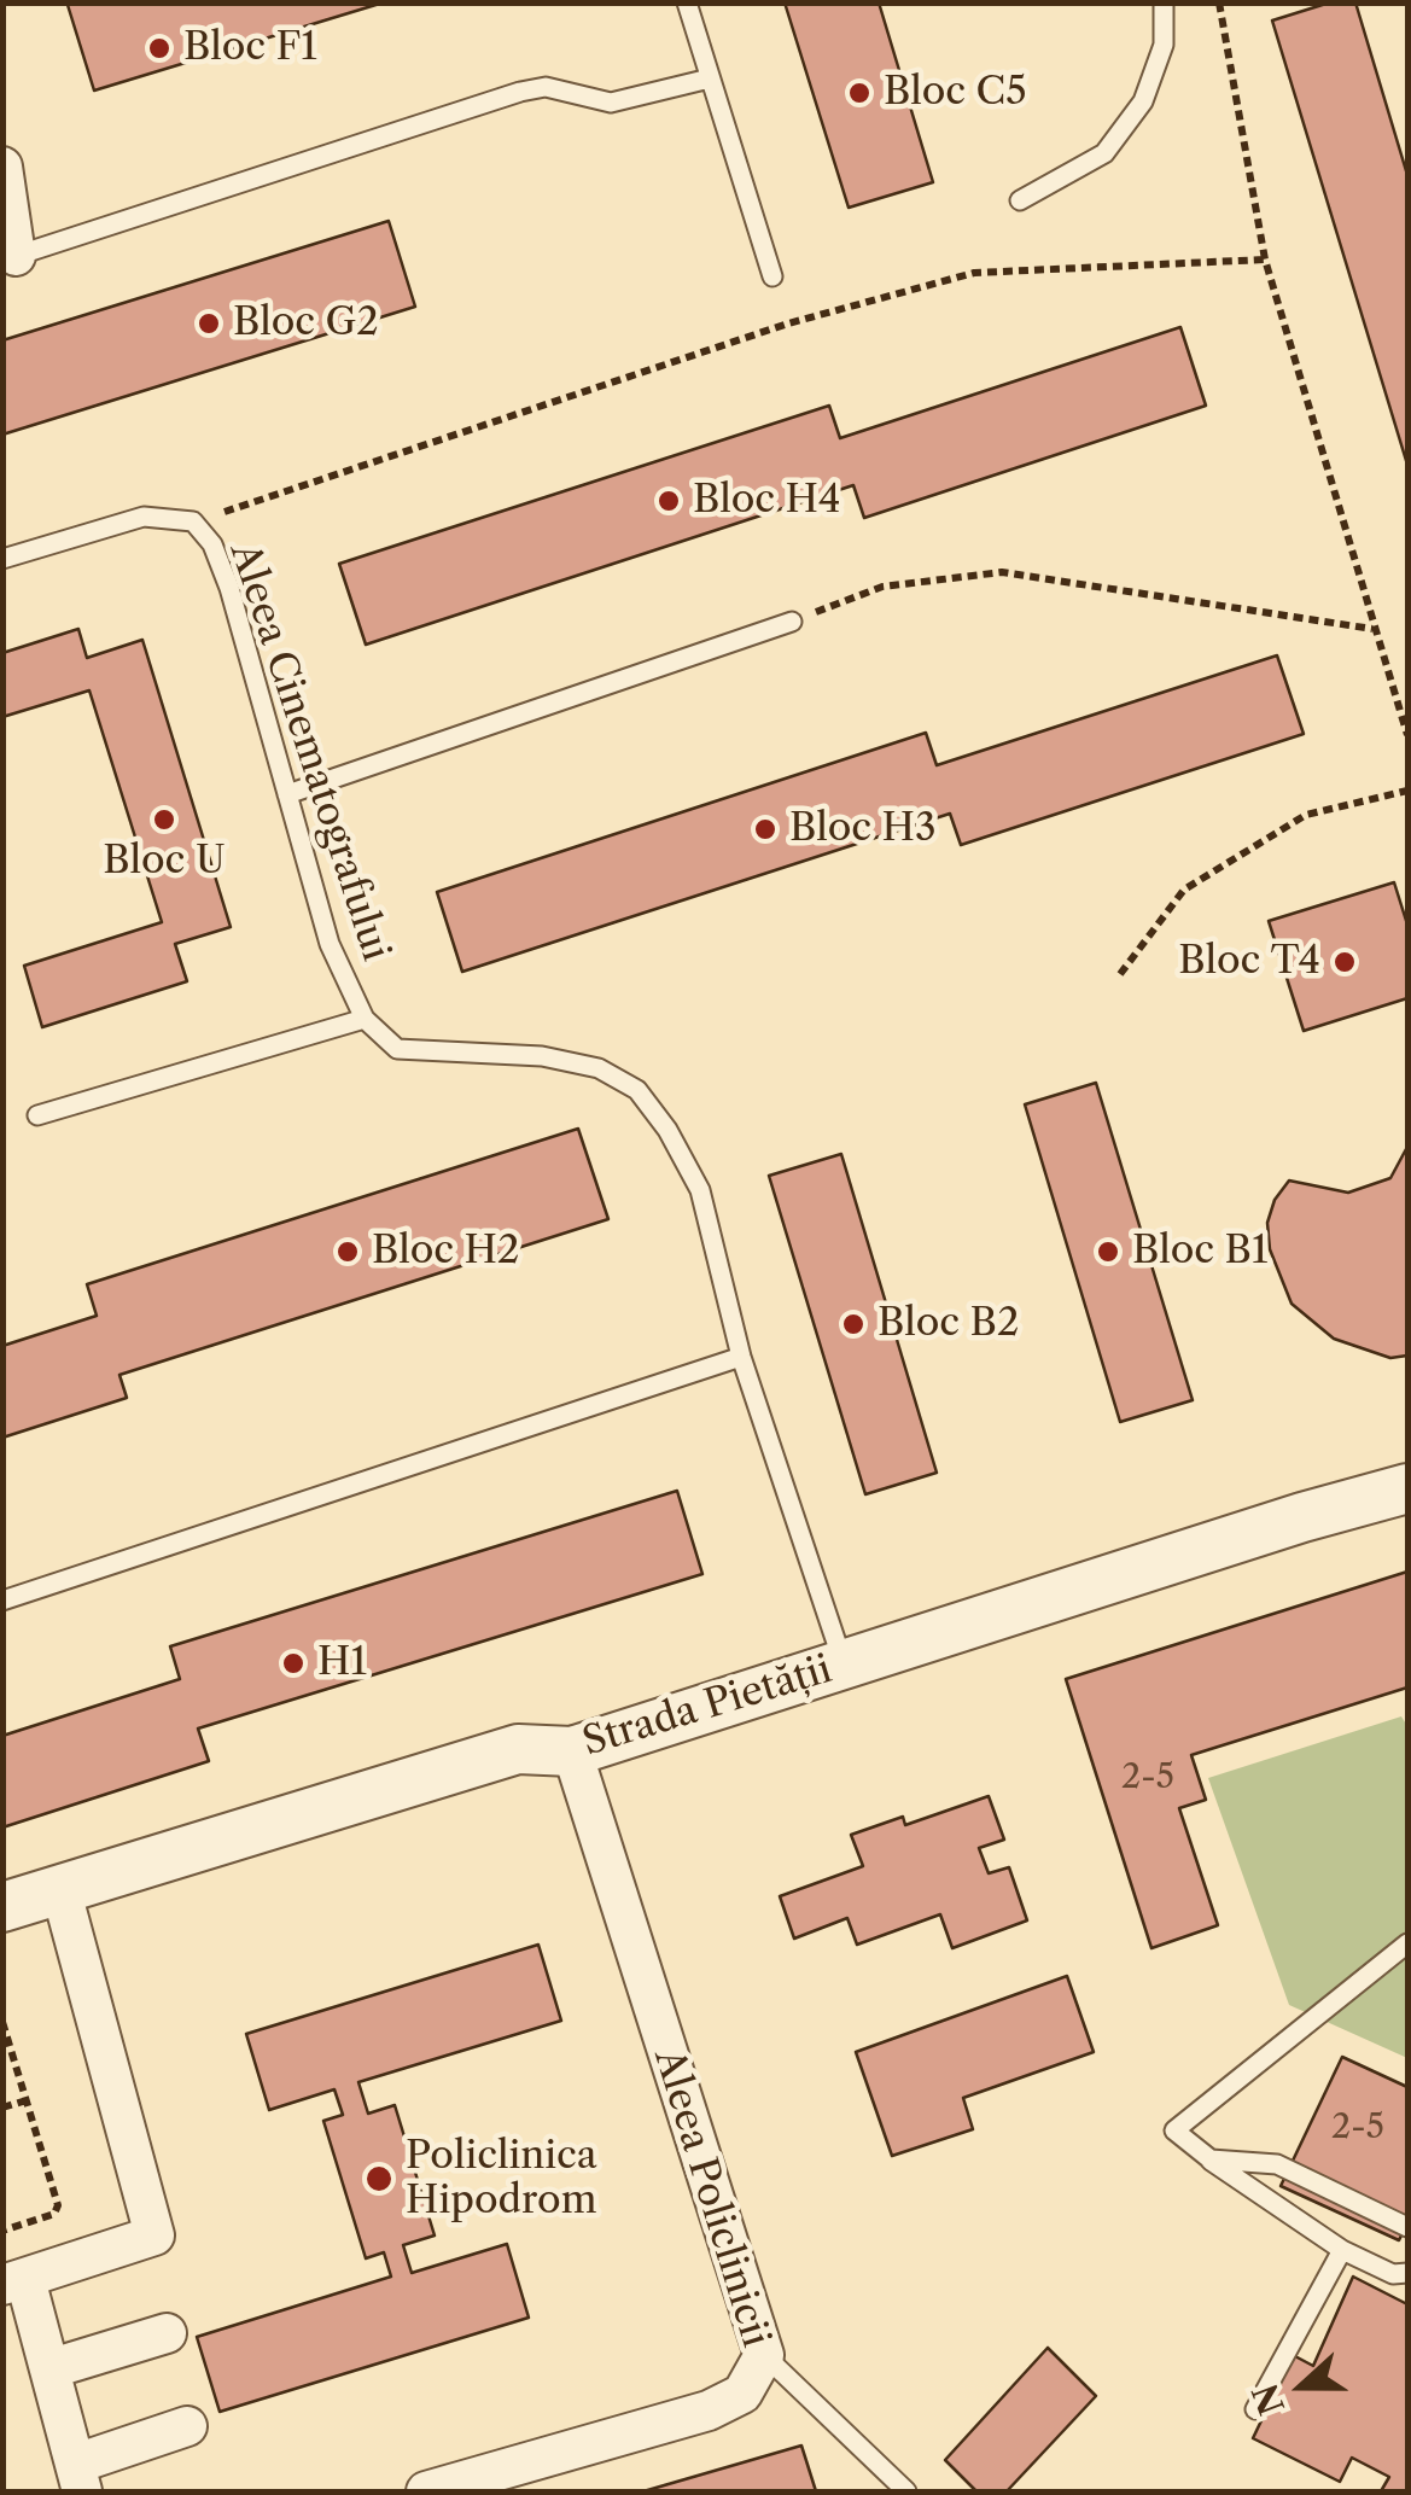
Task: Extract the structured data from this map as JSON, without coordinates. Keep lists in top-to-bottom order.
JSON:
{
  "streets": {
    "street": ["Strada Pietății", "Aleea Policlinicii"],
    "lane": ["Aleea Cinematografului"]
  },
  "crossings": [
    ["Aleea Cinematografului", "Strada Pietății"],
    ["Strada Pietății", "Aleea Policlinicii"]
  ],
  "places": [
    "Bloc F1",
    "Bloc C5",
    "Bloc G2",
    "Bloc H4",
    "Bloc U",
    "Bloc H3",
    "Bloc T4",
    "Bloc H2",
    "Bloc B1",
    "Bloc B2",
    "H1",
    "Policlinica Hipodrom"
  ],
  "house_numbers": ["2-5", "2-5"],
  "north": "left"
}
